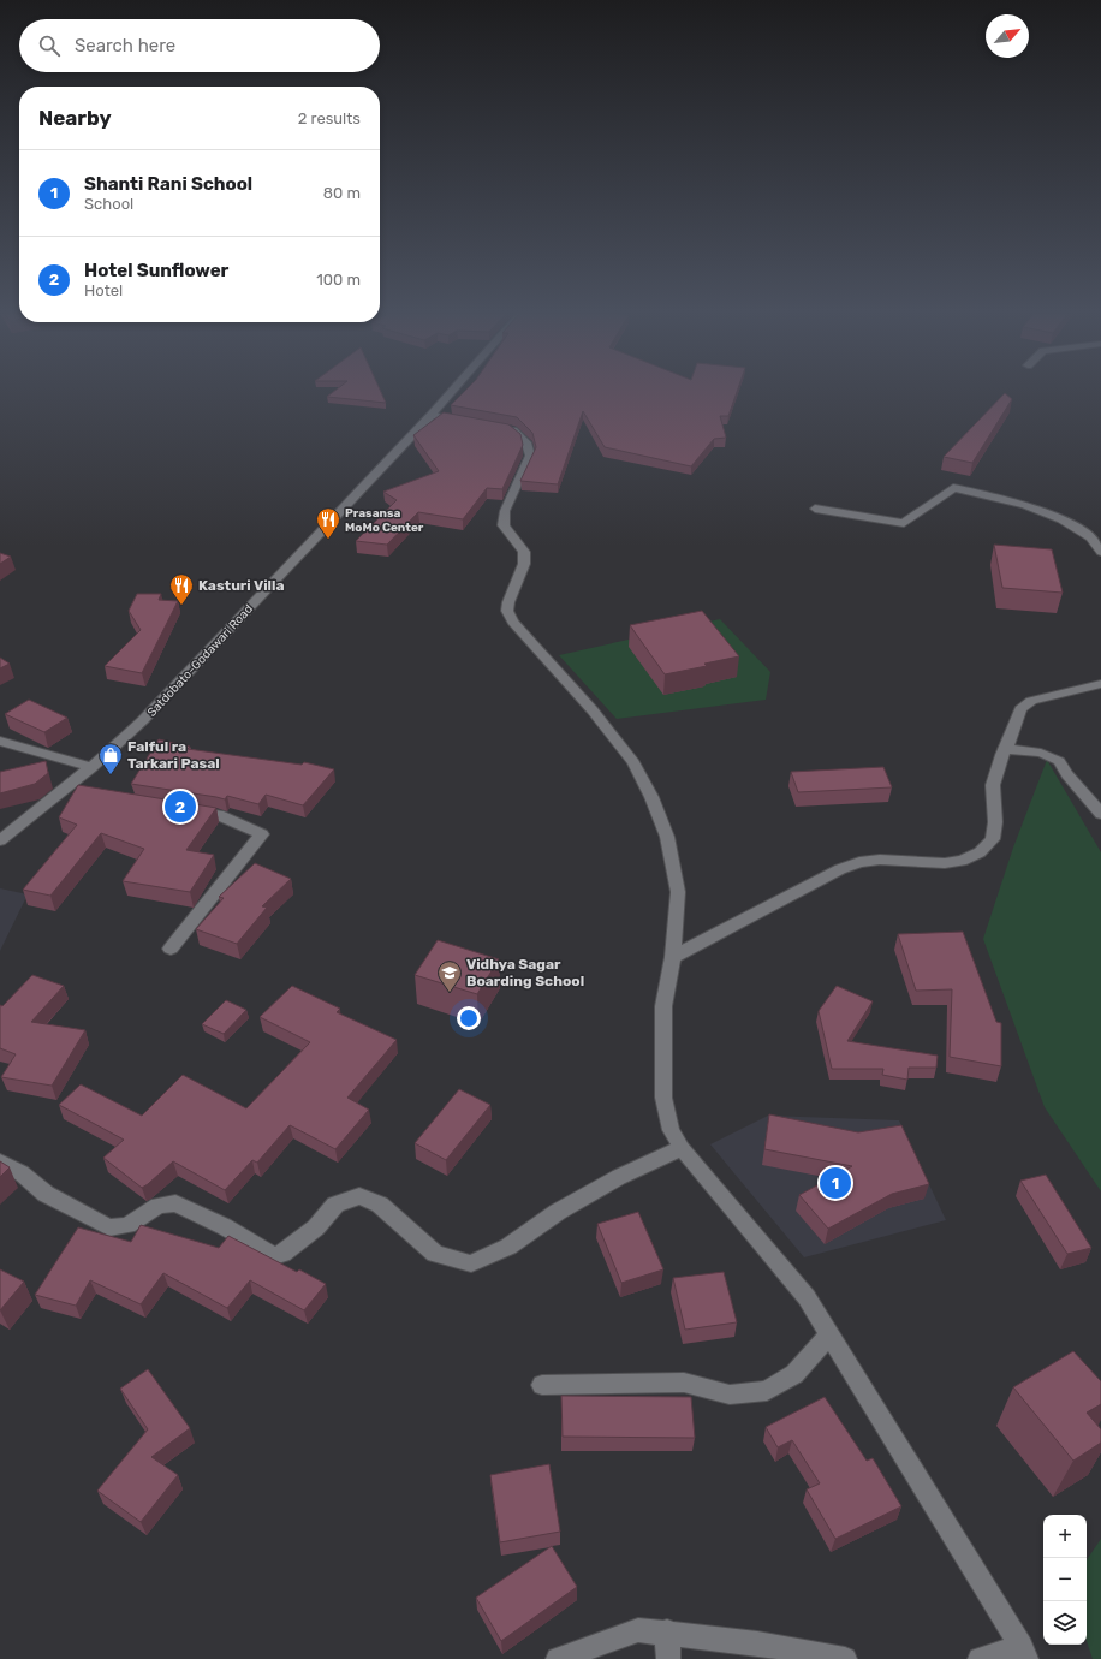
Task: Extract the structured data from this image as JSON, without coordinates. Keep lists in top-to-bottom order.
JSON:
{
  "streets": {
    "street": ["Satdobato-Godawari Road"]
  },
  "places": {
    "restaurant": ["Prasansa MoMo Center", "Kasturi Villa"],
    "shop": ["Falful ra Tarkari Pasal"],
    "school or university": ["Vidhya Sagar Boarding School"]
  },
  "north": "top right",
  "page": {
    "search": "Search here",
    "heading": ["Nearby", "2 results"],
    "list": [
      {
        "mark": "1",
        "name": "Shanti Rani School",
        "note": "School",
        "value": "80 m"
      },
      {
        "mark": "2",
        "name": "Hotel Sunflower",
        "note": "Hotel",
        "value": "100 m"
      }
    ],
    "pins": ["2", "1"],
    "map_buttons": ["+", "−"]
  }
}
